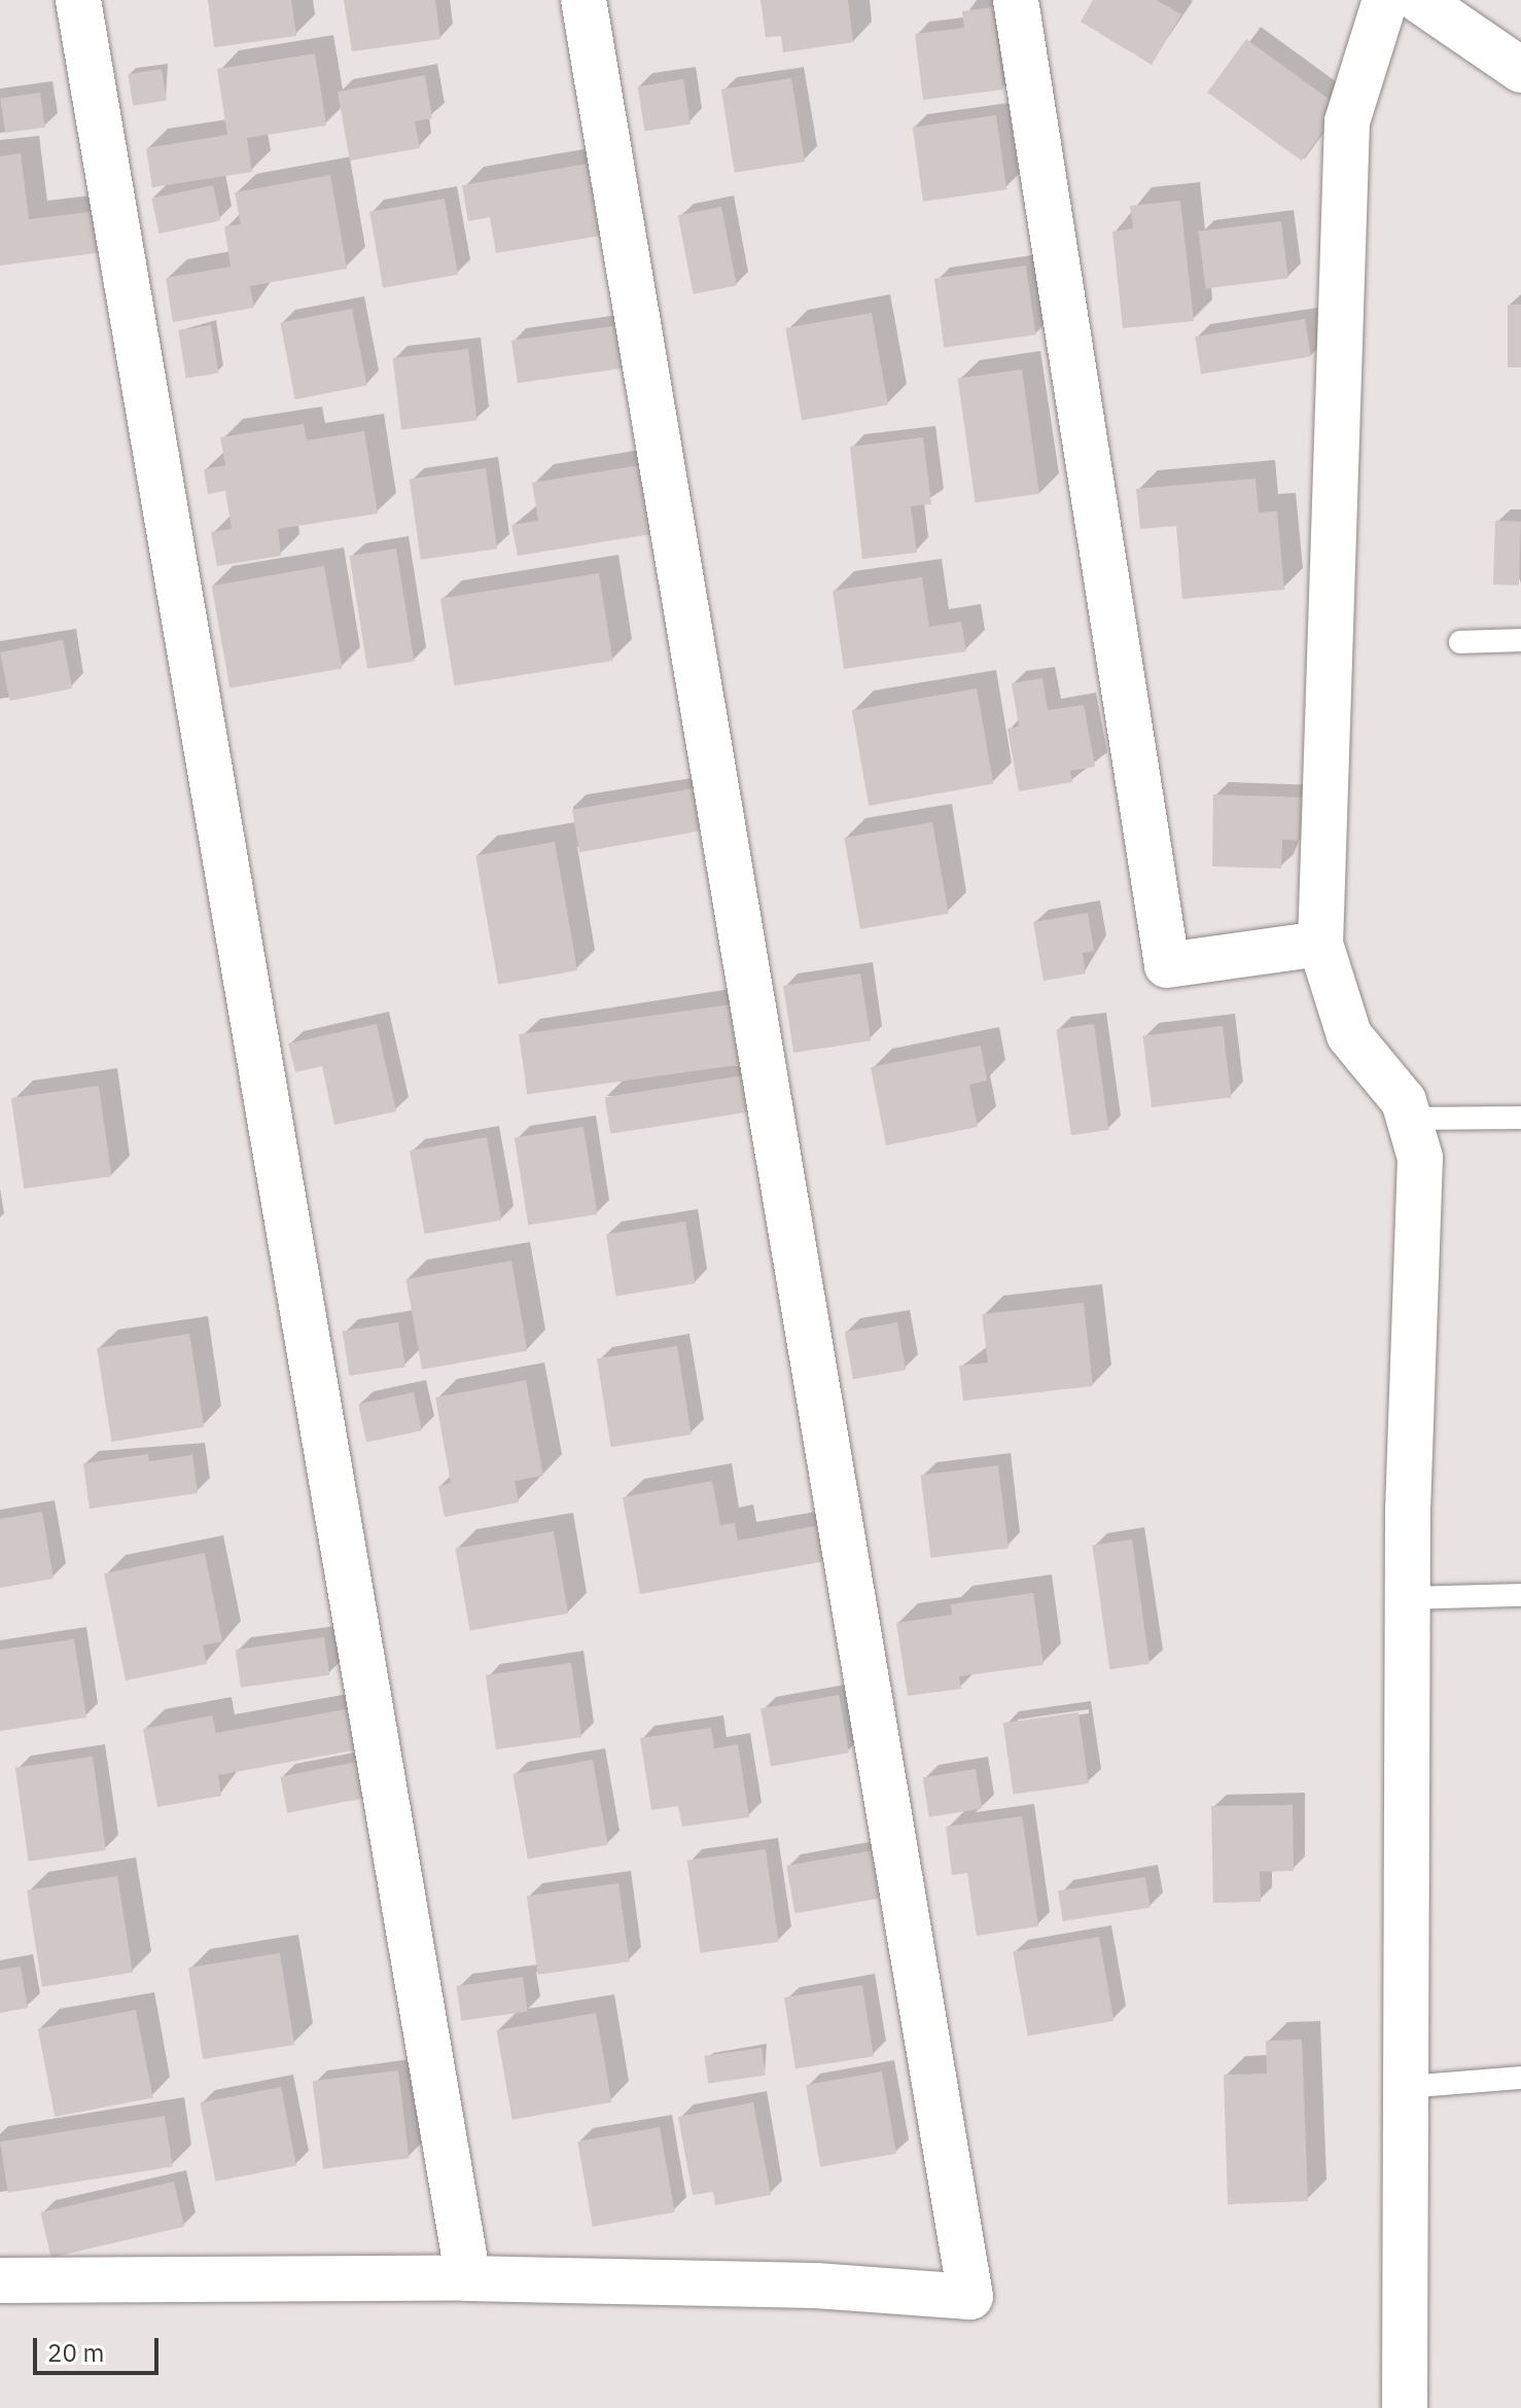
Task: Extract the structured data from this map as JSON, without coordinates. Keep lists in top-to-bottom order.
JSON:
{
  "scale_bar": "20 m"
}
